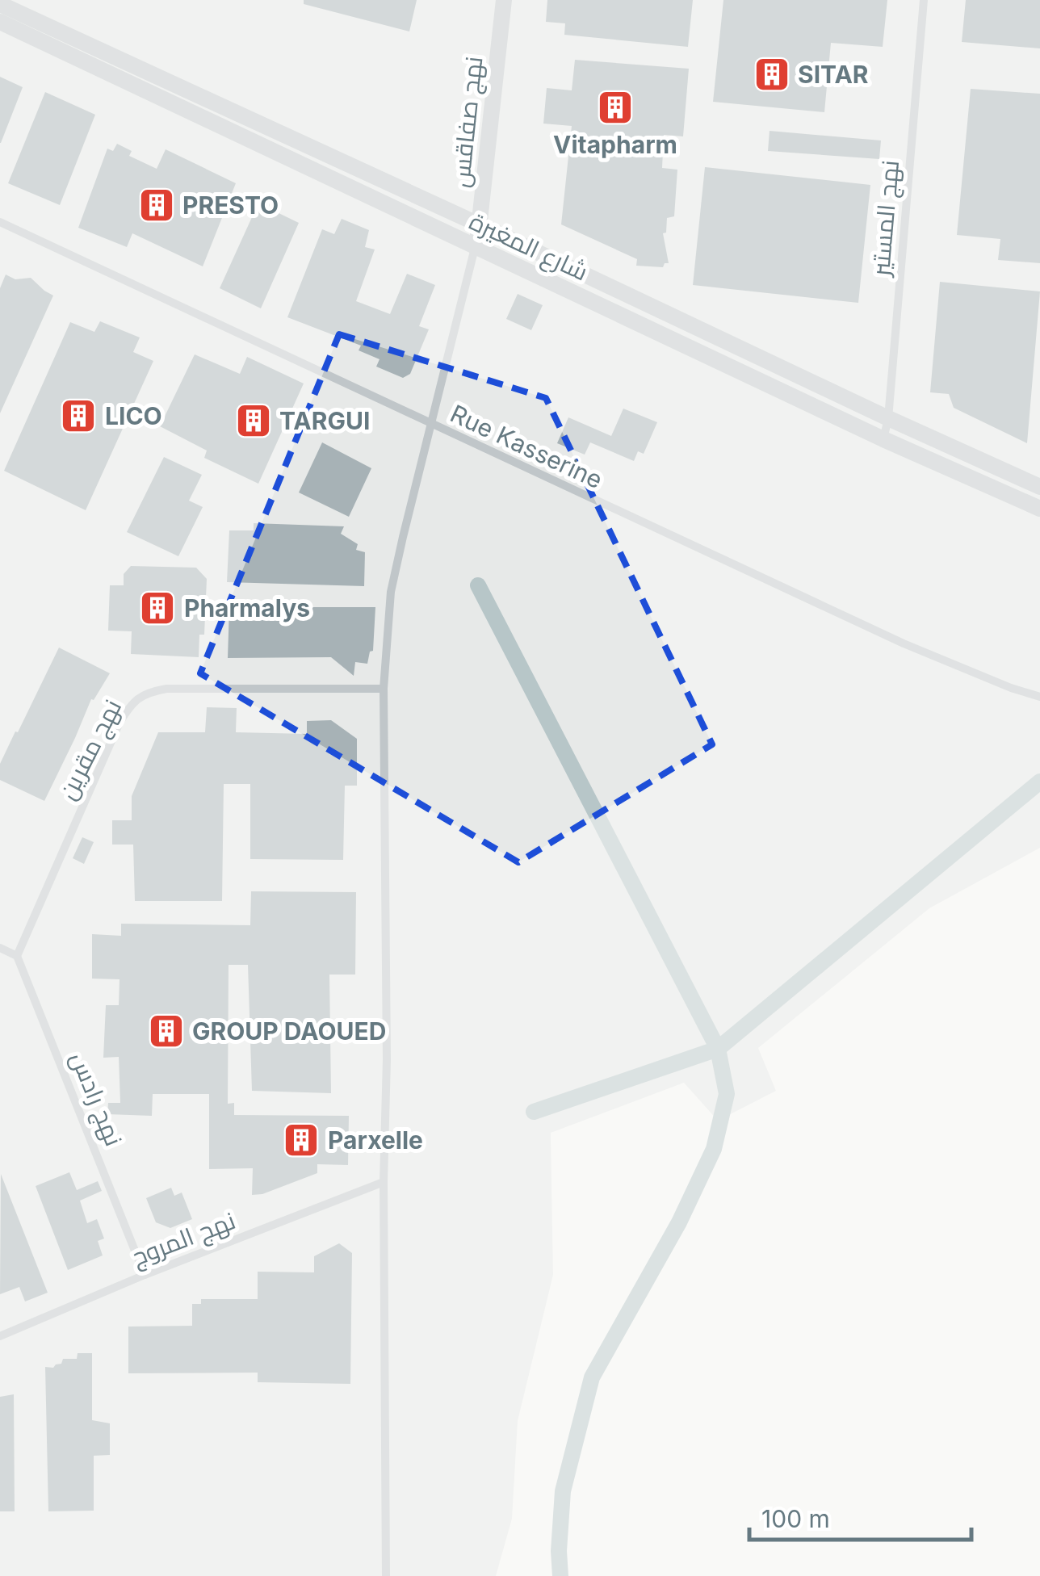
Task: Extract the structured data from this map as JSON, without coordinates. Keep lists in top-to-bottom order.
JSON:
{
  "streets": {
    "street": ["نهج صفاقس", "شارع المغيرة"],
    "lane": [
      "نهج المستير",
      "Rue Kasserine",
      "نهج مقرين",
      "نهج رادس",
      "نهج المروج"
    ]
  },
  "crossings": [
    ["نهج صفاقس", "شارع المغيرة"],
    ["نهج المستير", "شارع المغيرة"],
    ["نهج مقرين", "نهج رادس"],
    ["نهج رادس", "نهج المروج"]
  ],
  "places": {
    "building": [
      "SITAR",
      "Vitapharm",
      "PRESTO",
      "LICO",
      "TARGUI",
      "Pharmalys",
      "GROUP DAOUED",
      "Parxelle"
    ]
  },
  "scale_bar": "100 m"
}
